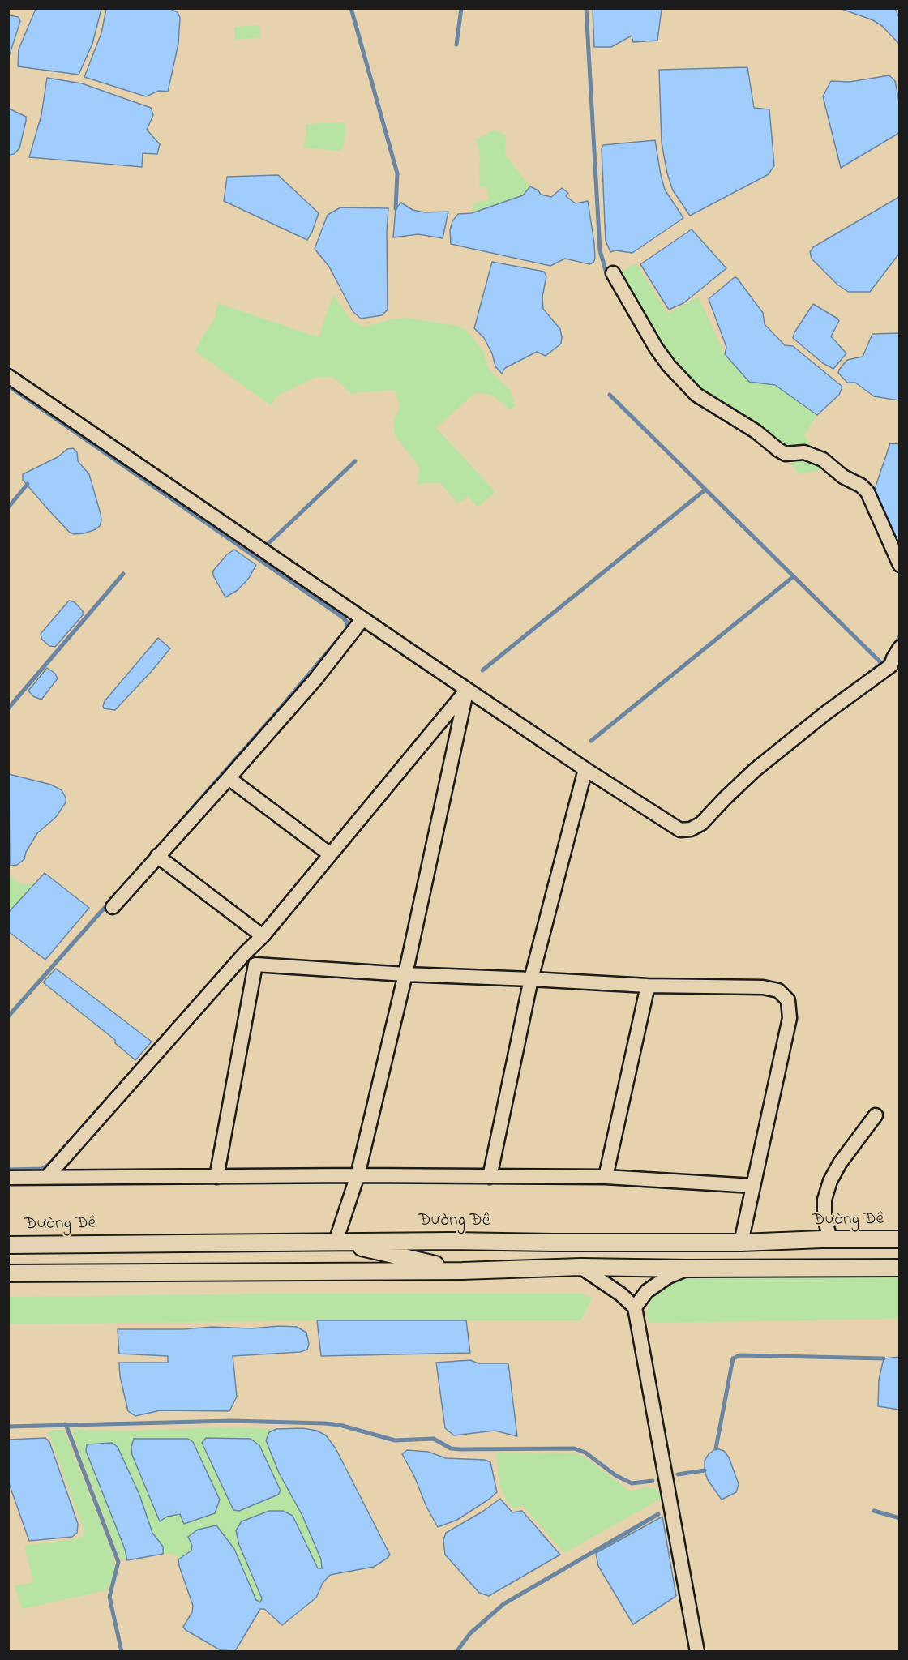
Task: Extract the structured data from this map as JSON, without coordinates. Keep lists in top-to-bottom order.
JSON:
{
  "streets": {
    "street": ["Đường Đê"]
  }
}
